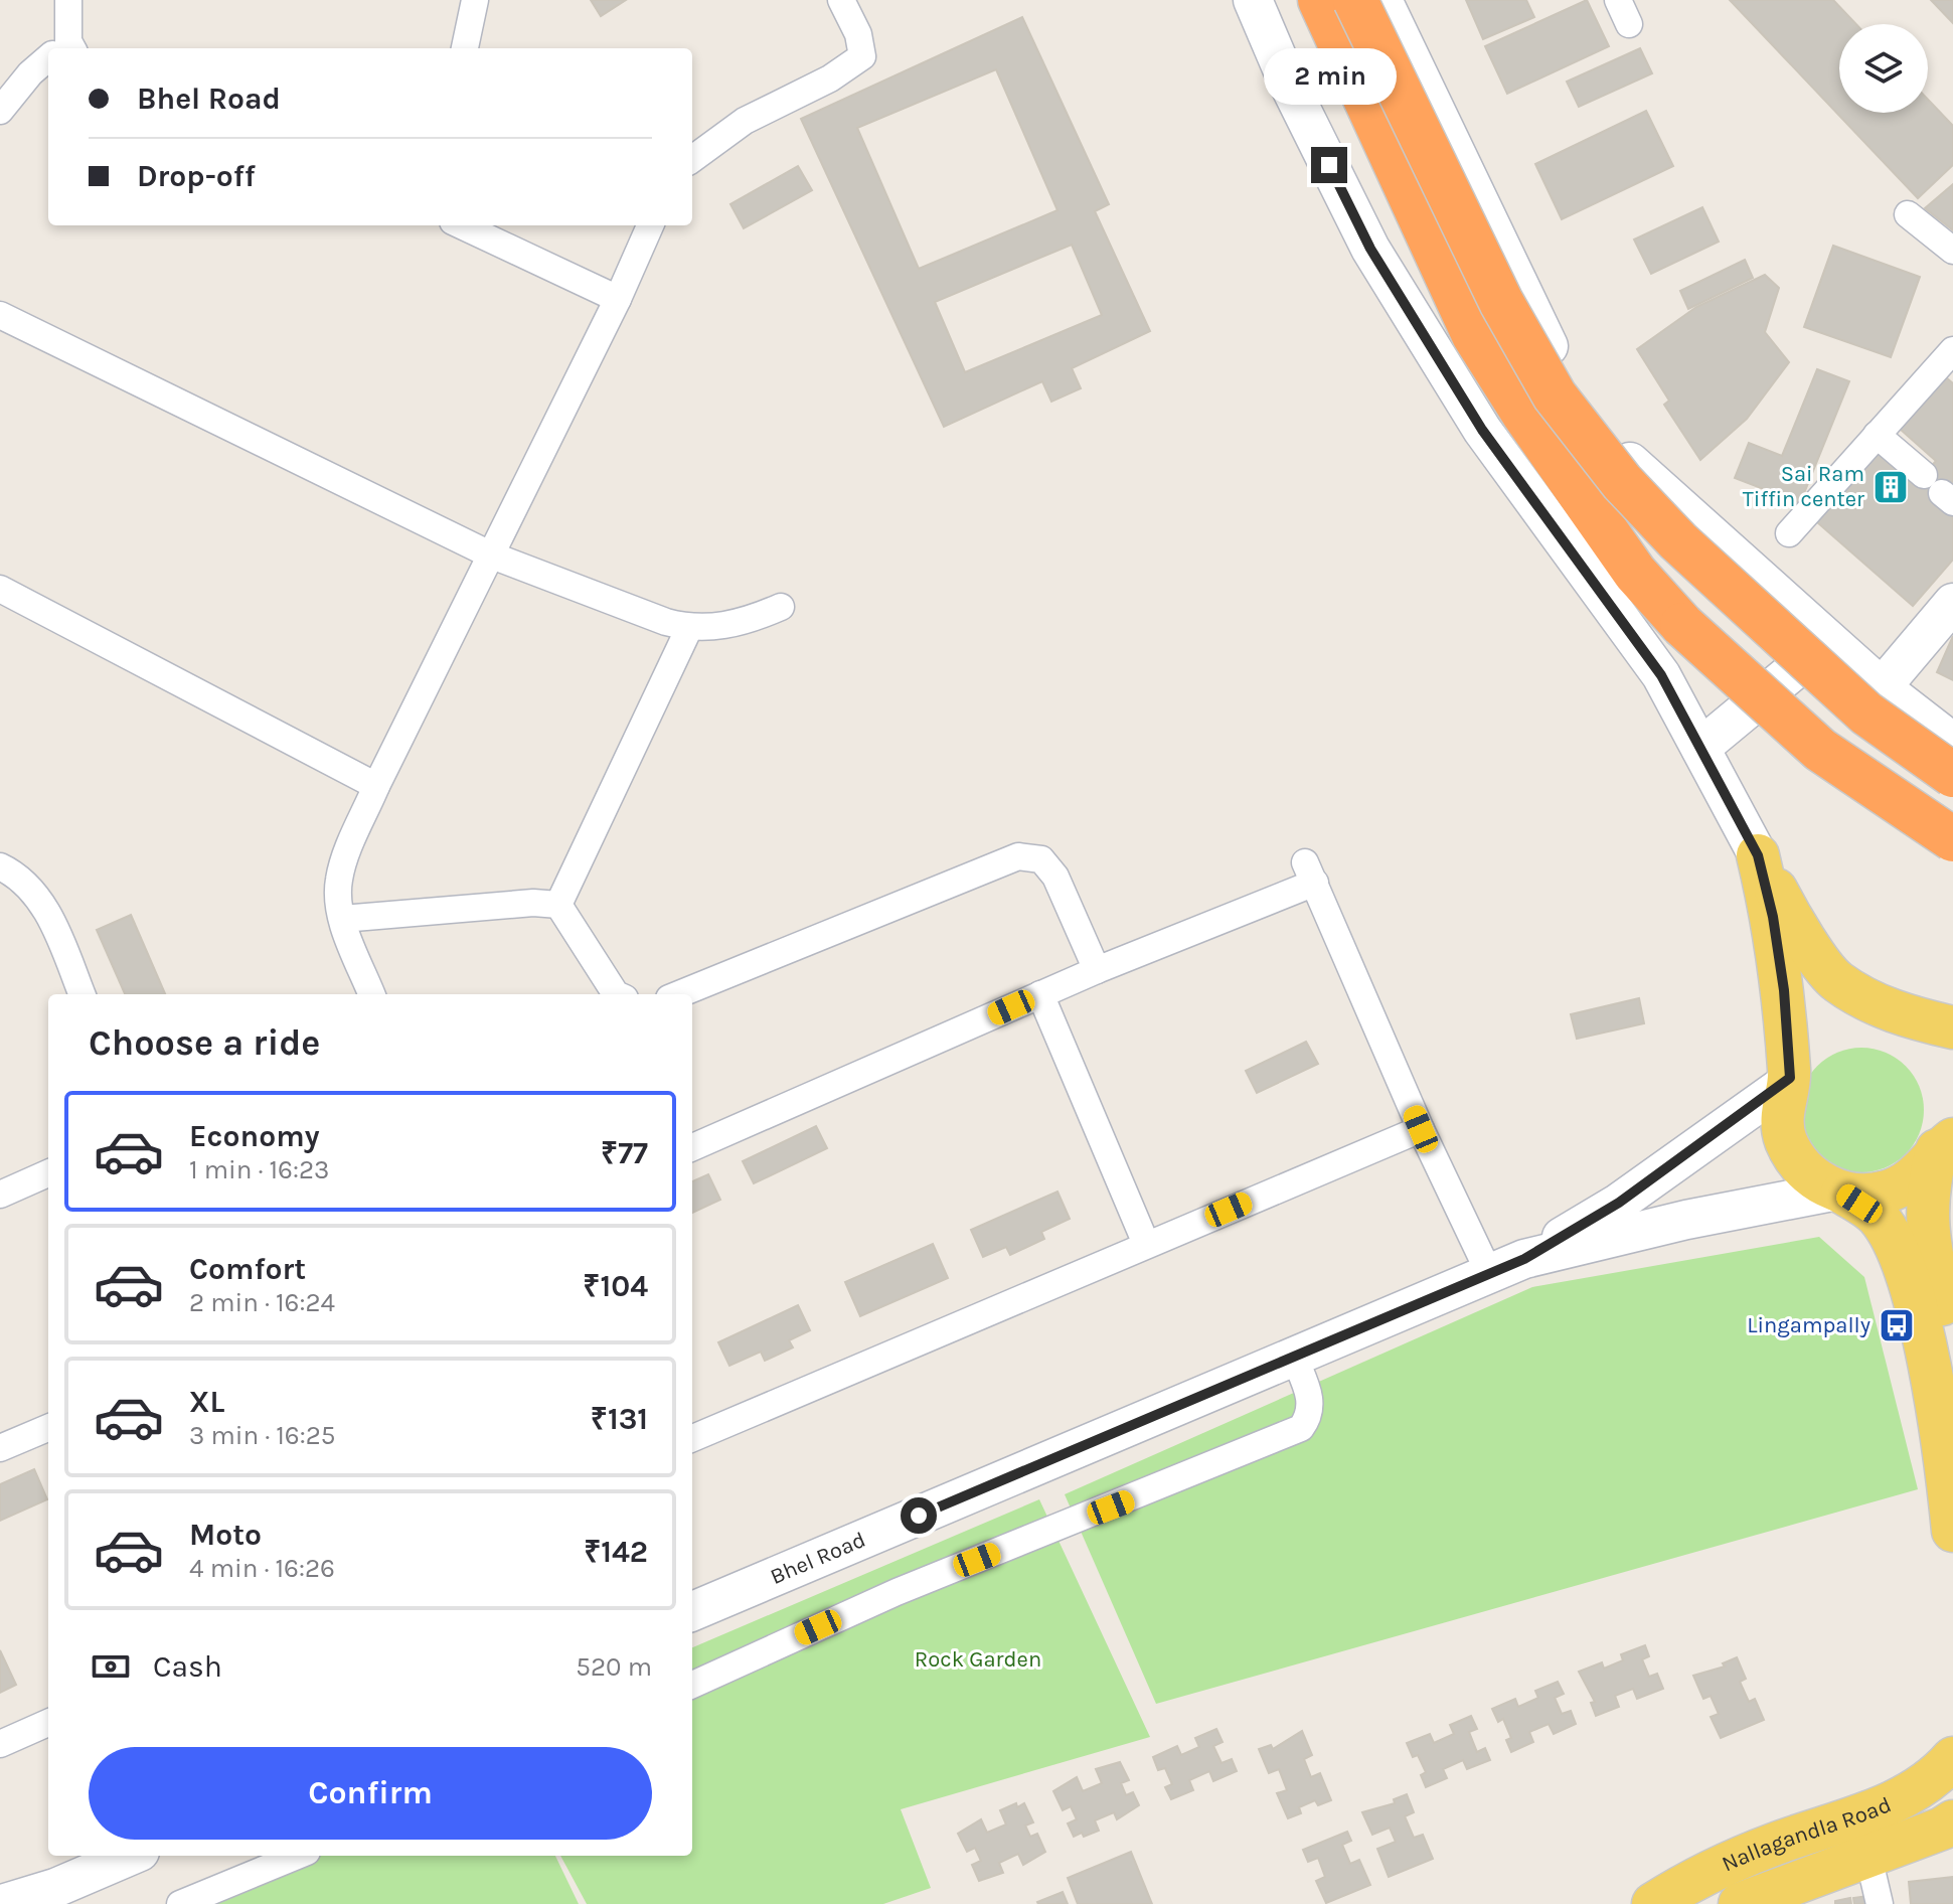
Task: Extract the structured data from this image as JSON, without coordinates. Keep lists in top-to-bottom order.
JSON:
{
  "streets": {
    "main road": ["Nallagandla Road"],
    "street": ["Bhel Road"]
  },
  "parks": ["Rock Garden"],
  "places": {
    "building": ["Sai Ram Tiffin center"],
    "bus stop": ["Lingampally"]
  },
  "page": {
    "bubble": "2 min",
    "banner": ["Bhel Road", "Drop-off"],
    "heading": "Choose a ride",
    "list": [
      {
        "name": "Economy",
        "note": "1 min · 16:23",
        "value": "₹77"
      },
      {
        "name": "Comfort",
        "note": "2 min · 16:24",
        "value": "₹104"
      },
      {
        "name": "XL",
        "note": "3 min · 16:25",
        "value": "₹131"
      },
      {
        "name": "Moto",
        "note": "4 min · 16:26",
        "value": "₹142"
      }
    ],
    "pay": ["Cash", "520 m"],
    "buttons": "Confirm"
  }
}
